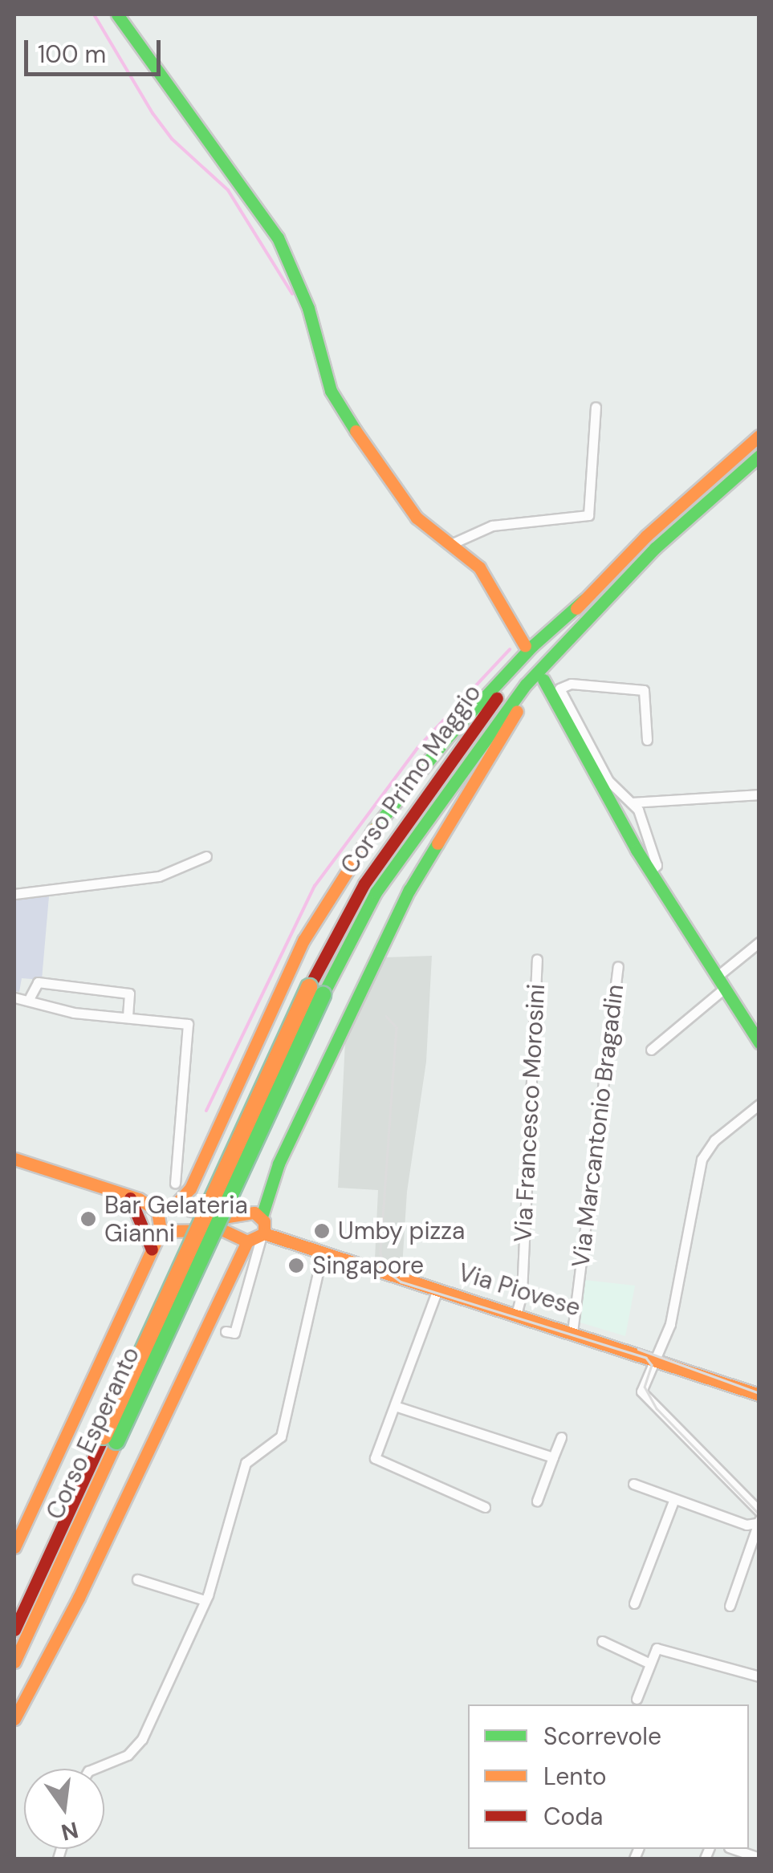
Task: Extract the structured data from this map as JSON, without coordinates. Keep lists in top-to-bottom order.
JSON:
{
  "streets": {
    "main road": ["Corso Primo Maggio", "Via Piovese", "Corso Esperanto"],
    "street": ["Via Francesco Morosini", "Via Marcantonio Bragadin"]
  },
  "crossings": [
    ["Corso Primo Maggio", "Corso Esperanto"],
    ["Via Francesco Morosini", "Via Piovese"],
    ["Via Marcantonio Bragadin", "Via Piovese"]
  ],
  "places": ["Bar Gelateria Gianni", "Umby pizza", "Singapore"],
  "legend": ["Scorrevole", "Lento", "Coda"],
  "scale_bar": "100 m",
  "north": "bottom"
}
